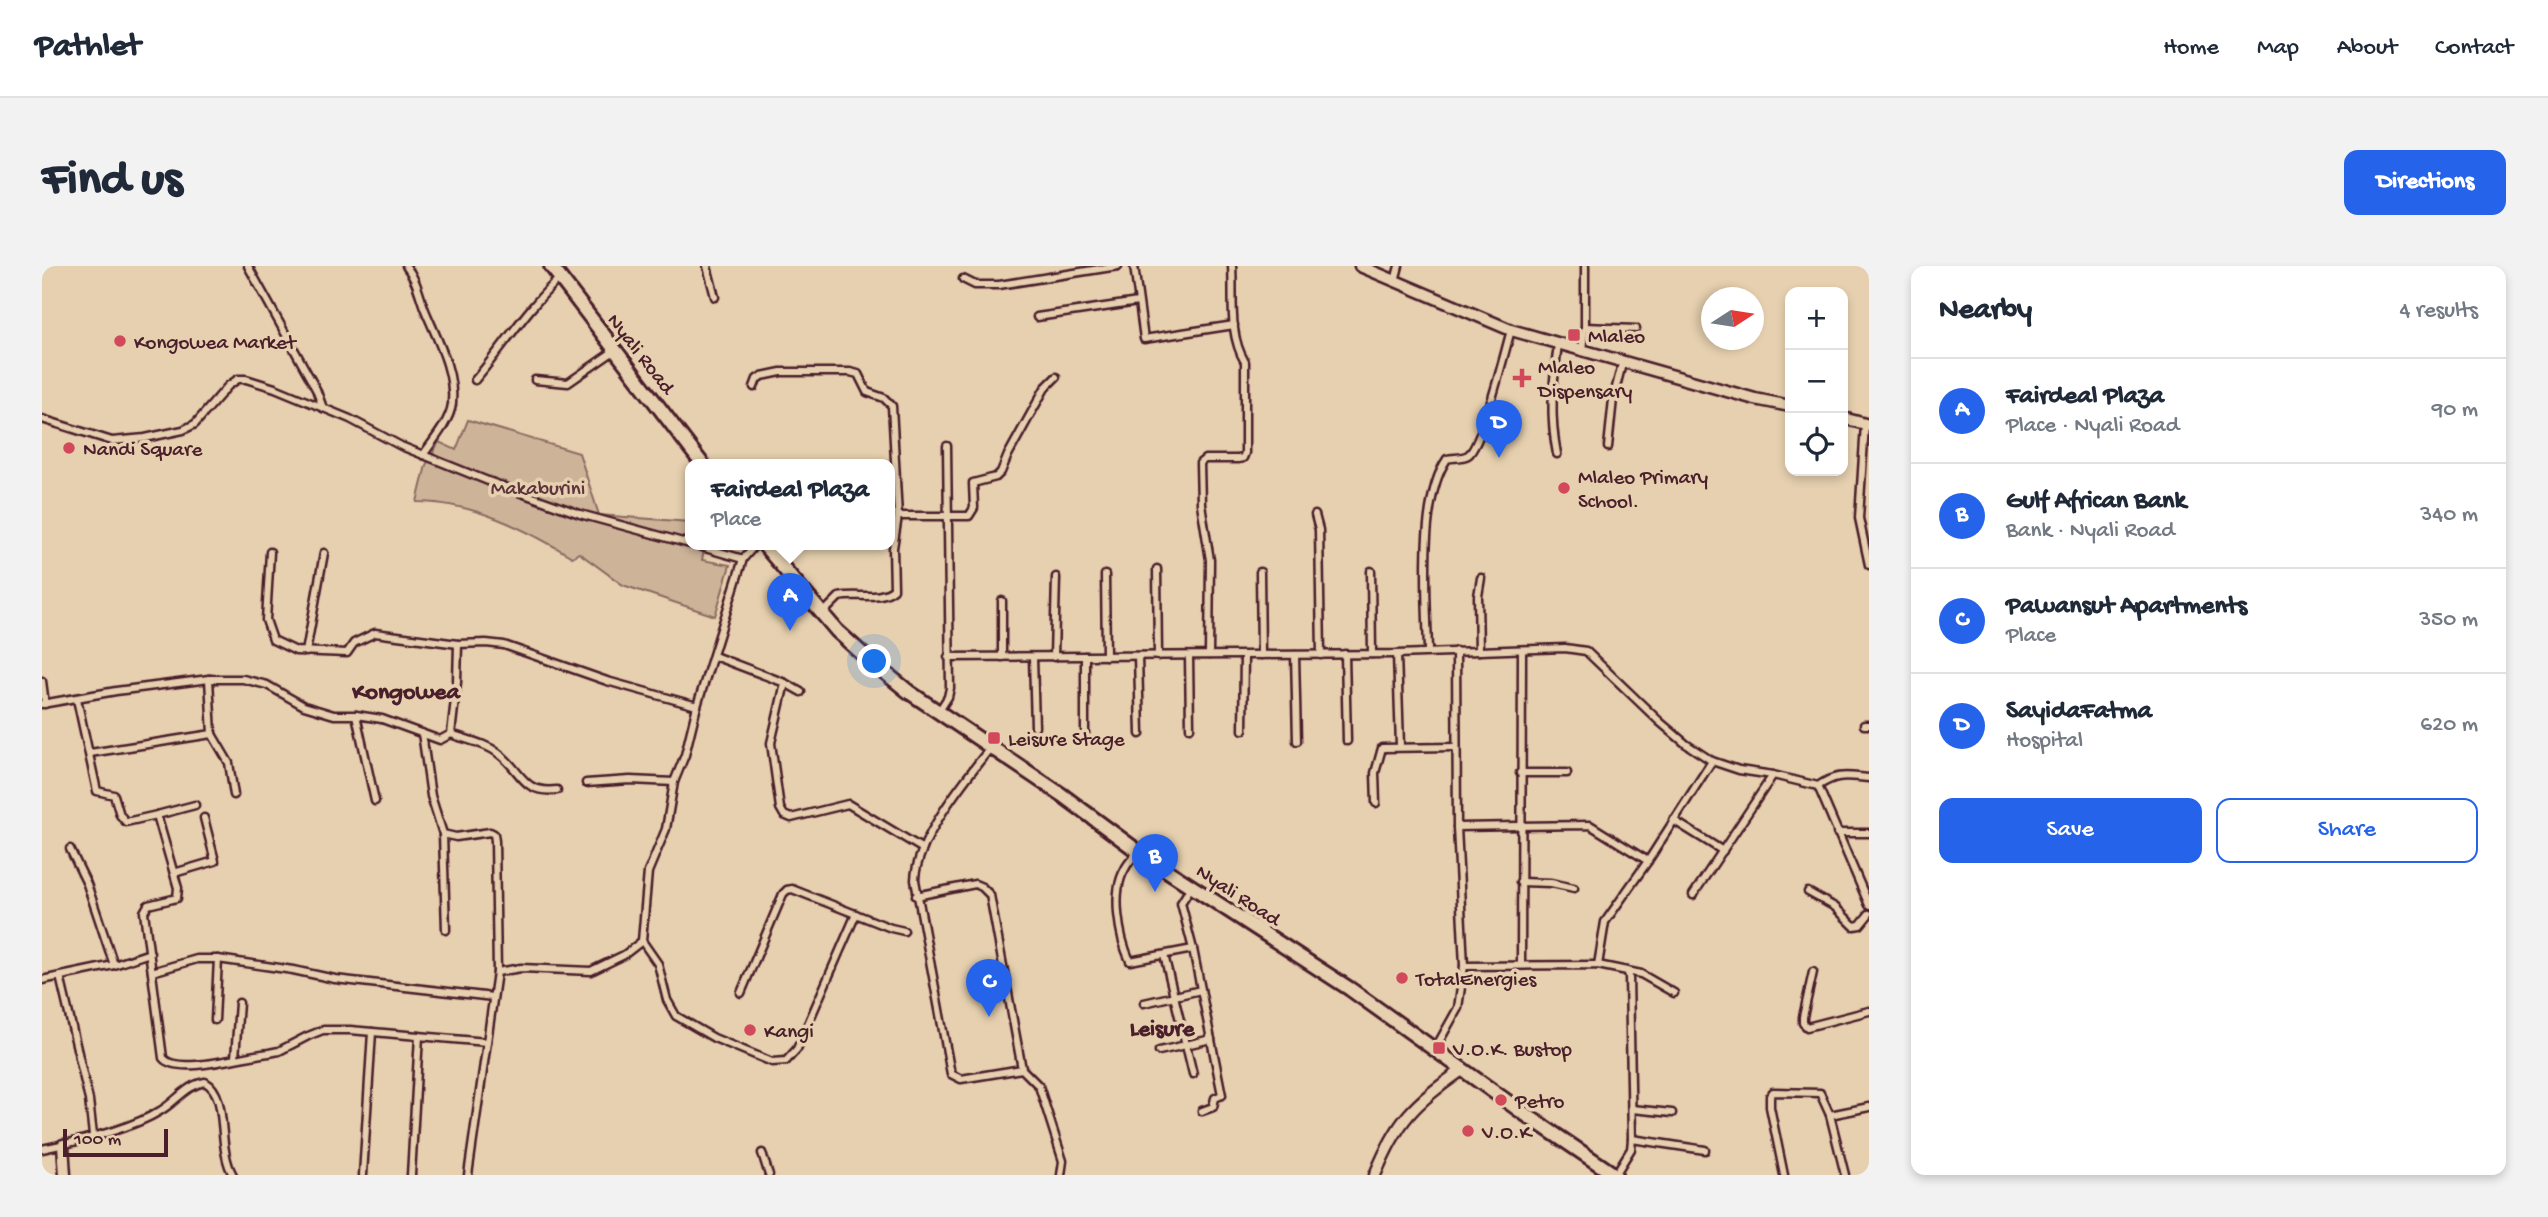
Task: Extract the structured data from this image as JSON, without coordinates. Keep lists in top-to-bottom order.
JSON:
{
  "streets": {
    "highway": ["Nyali Road"]
  },
  "districts": ["Kongowea", "Leisure"],
  "parks": ["Makaburini"],
  "places": {
    "transit": ["Mlaleo", "Leisure Stage", "V.O.K. Bustop"],
    "other": [
      "Kongowea Market",
      "Nandi Square",
      "Mlaleo Primary School.",
      "TotalEnergies",
      "Kangi",
      "Petro",
      "V.O.K"
    ],
    "health": ["Mlaleo Dispensary"]
  },
  "scale_bar": "100 m",
  "north": "right",
  "page": {
    "header": "Pathlet",
    "nav": [
      "Home",
      "Map",
      "About",
      "Contact"
    ],
    "buttons": [
      "Directions",
      ["Save", "Share"]
    ],
    "title": "Find us",
    "heading": ["Nearby", "4 results"],
    "map_buttons": ["+", "−"],
    "list": [
      {
        "mark": "A",
        "name": "Fairdeal Plaza",
        "note": "Place · Nyali Road",
        "value": "90 m"
      },
      {
        "mark": "B",
        "name": "Gulf African Bank",
        "note": "Bank · Nyali Road",
        "value": "340 m"
      },
      {
        "mark": "C",
        "name": "Pawansut Apartments",
        "note": "Place",
        "value": "350 m"
      },
      {
        "mark": "D",
        "name": "SayidaFatma",
        "note": "Hospital",
        "value": "620 m"
      }
    ],
    "pins": [
      "D",
      "A",
      "B",
      "C"
    ],
    "popup": ["Fairdeal Plaza", "Place"],
    "scale": "100 m"
  }
}
